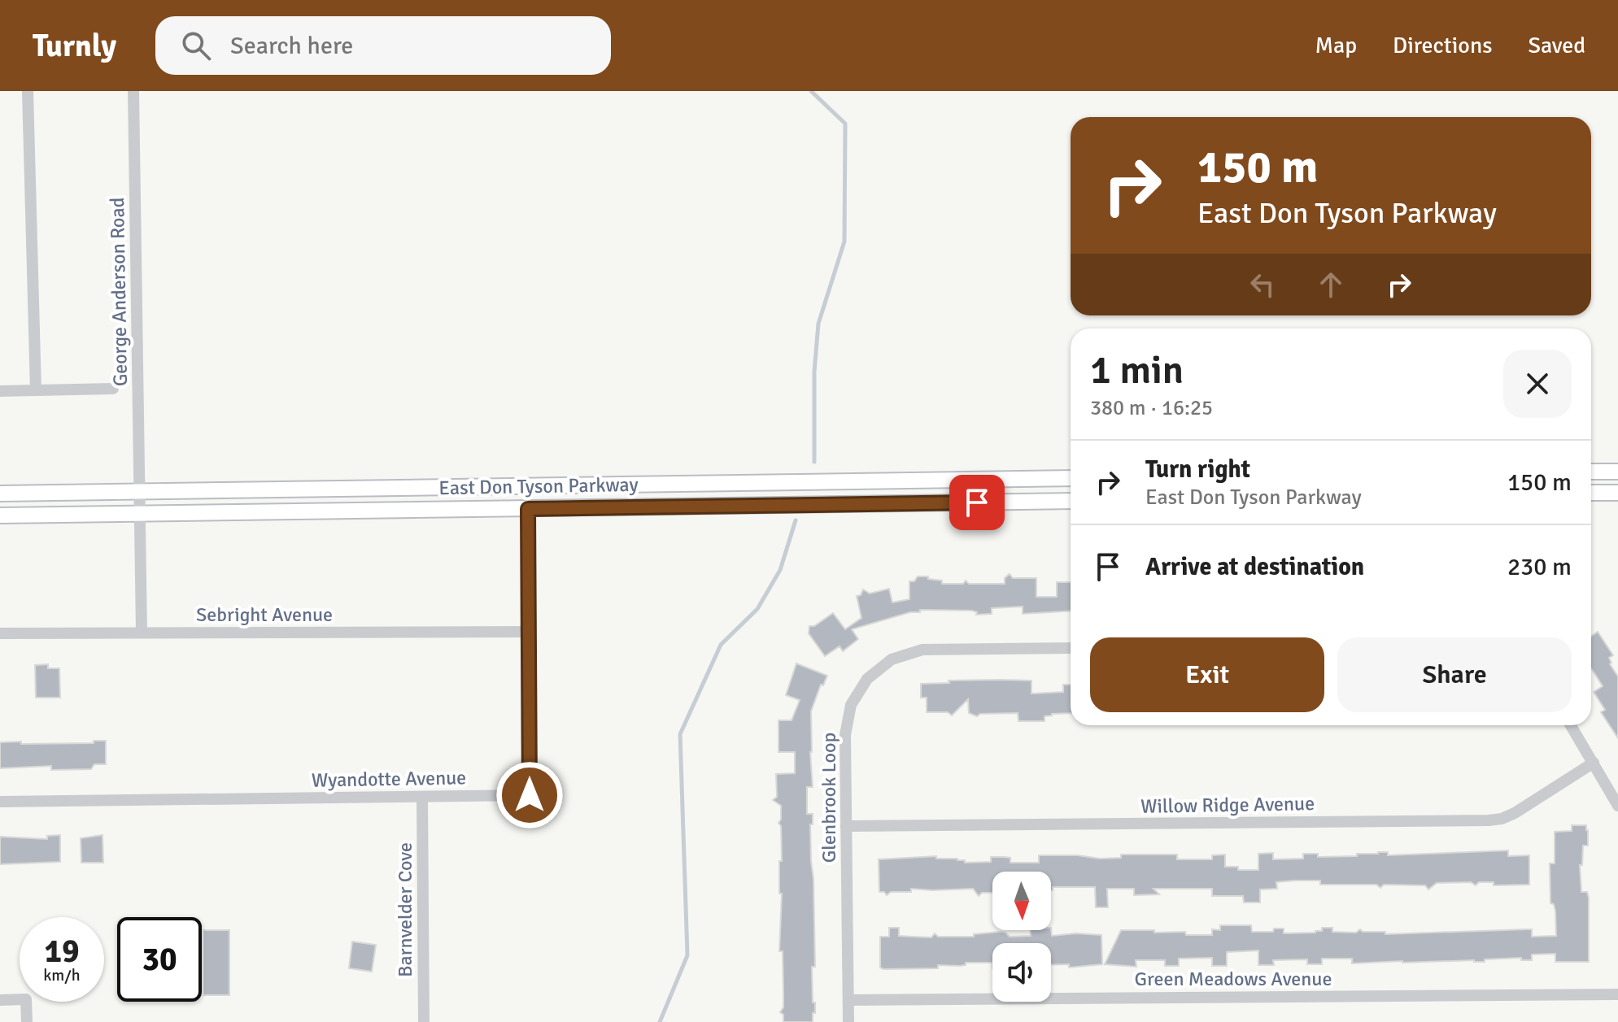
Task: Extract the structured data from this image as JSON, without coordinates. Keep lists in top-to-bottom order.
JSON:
{
  "streets": {
    "main road": ["East Don Tyson Parkway"],
    "street": [
      "George Anderson Road",
      "Sebright Avenue",
      "Wyandotte Avenue",
      "Glenbrook Loop",
      "Willow Ridge Avenue",
      "Barnvelder Cove",
      "Green Meadows Avenue"
    ]
  },
  "crossings": [
    ["George Anderson Road", "East Don Tyson Parkway"],
    ["George Anderson Road", "Sebright Avenue"],
    ["East Don Tyson Parkway", "Wyandotte Avenue"],
    ["Sebright Avenue", "Wyandotte Avenue"],
    ["Wyandotte Avenue", "Barnvelder Cove"],
    ["Glenbrook Loop", "Willow Ridge Avenue"],
    ["Glenbrook Loop", "Green Meadows Avenue"]
  ],
  "north": "bottom",
  "page": {
    "header": "Turnly",
    "search": "Search here",
    "nav": ["Map", "Directions", "Saved"],
    "turn": ["150 m", "East Don Tyson Parkway"],
    "heading": ["1 min", "380 m · 16:25"],
    "list": [
      {
        "name": "Turn right",
        "note": "East Don Tyson Parkway",
        "value": "150 m"
      },
      {
        "name": "Arrive at destination",
        "value": "230 m"
      }
    ],
    "buttons": ["Exit", "Share"],
    "speed": "19 km/h",
    "limit": "30"
  }
}
